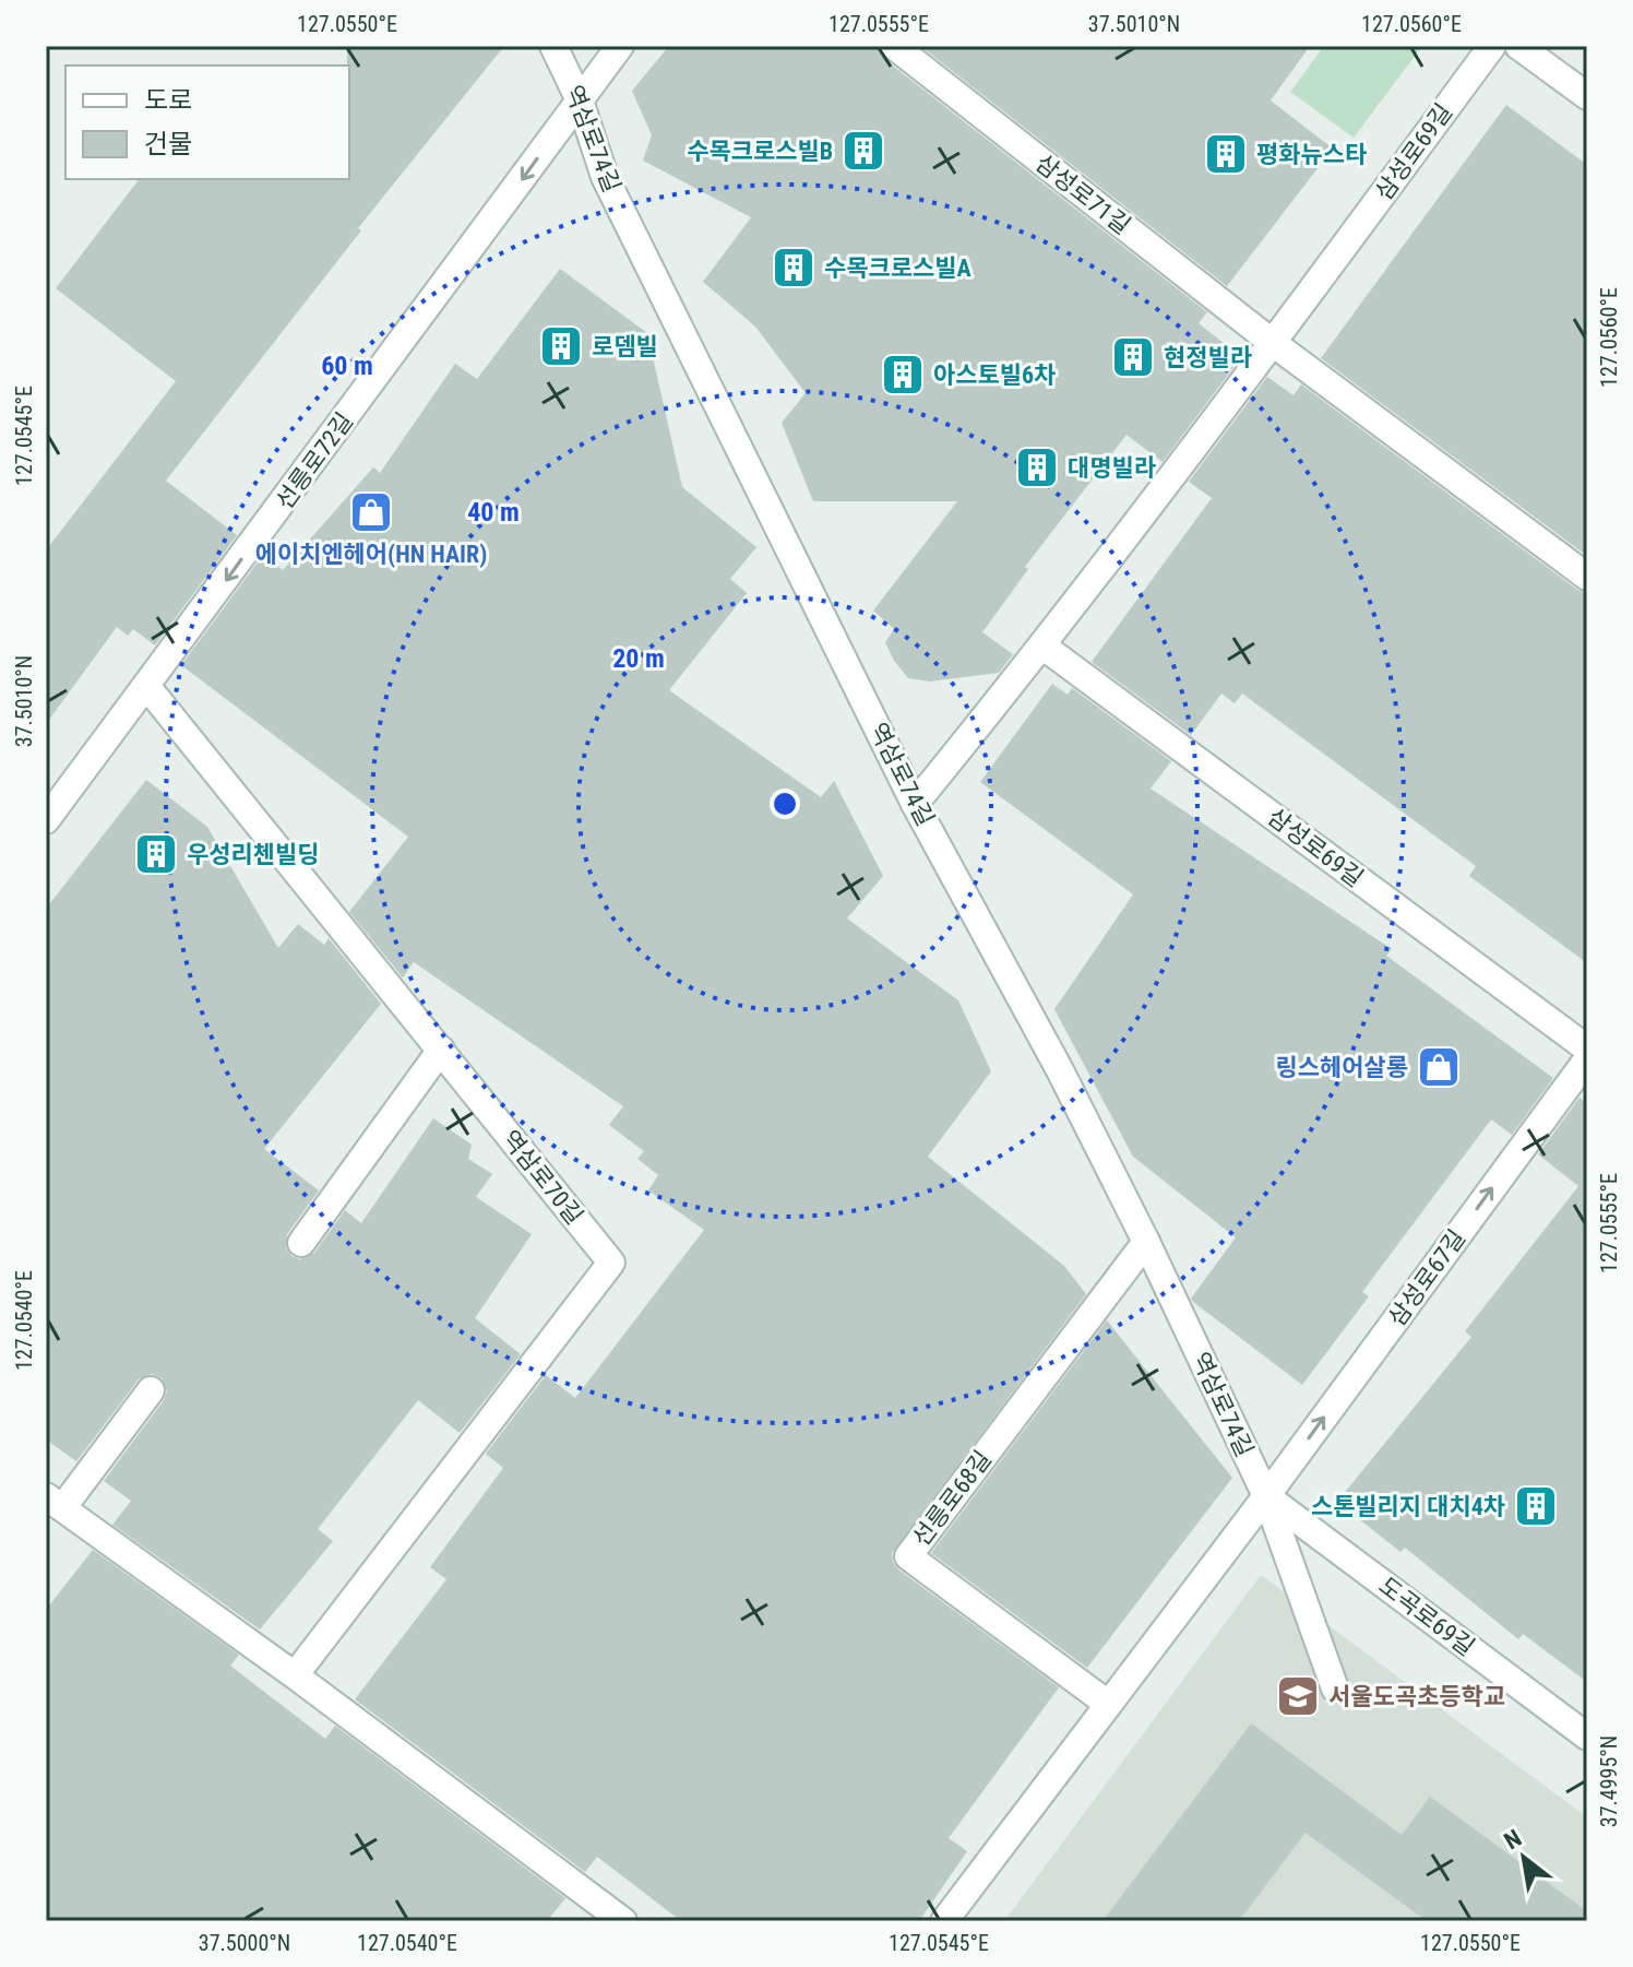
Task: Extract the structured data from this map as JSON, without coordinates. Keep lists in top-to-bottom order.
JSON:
{
  "streets": {
    "street": [
      "역삼로74길",
      "삼성로69길",
      "삼성로71길",
      "선릉로72길",
      "역삼로70길",
      "삼성로67길",
      "선릉로68길",
      "도곡로69길"
    ]
  },
  "crossings": [
    ["역삼로74길", "삼성로69길"],
    ["역삼로74길", "선릉로72길"],
    ["역삼로74길", "삼성로67길"],
    ["역삼로74길", "선릉로68길"],
    ["역삼로74길", "도곡로69길"],
    ["삼성로69길", "삼성로71길"],
    ["선릉로72길", "역삼로70길"],
    ["삼성로67길", "도곡로69길"]
  ],
  "one_way": ["선릉로72길", "삼성로67길"],
  "places": {
    "building": [
      "수목크로스빌B",
      "평화뉴스타",
      "수목크로스빌A",
      "로뎀빌",
      "현정빌라",
      "아스토빌6차",
      "대명빌라",
      "우성리첸빌딩",
      "스톤빌리지 대치4차"
    ],
    "shop": ["에이치엔헤어(HN HAIR)", "링스헤어살롱"],
    "school or university": ["서울도곡초등학교"]
  },
  "legend": ["도로", "건물"],
  "north": "top left",
  "coordinates": [
    "127.0550°E",
    "127.0555°E",
    "37.5010°N",
    "127.0560°E",
    "127.0545°E",
    "127.0540°E",
    "37.4995°N",
    "37.5000°N"
  ],
  "rings": ["60 m", "40 m", "20 m"]
}
